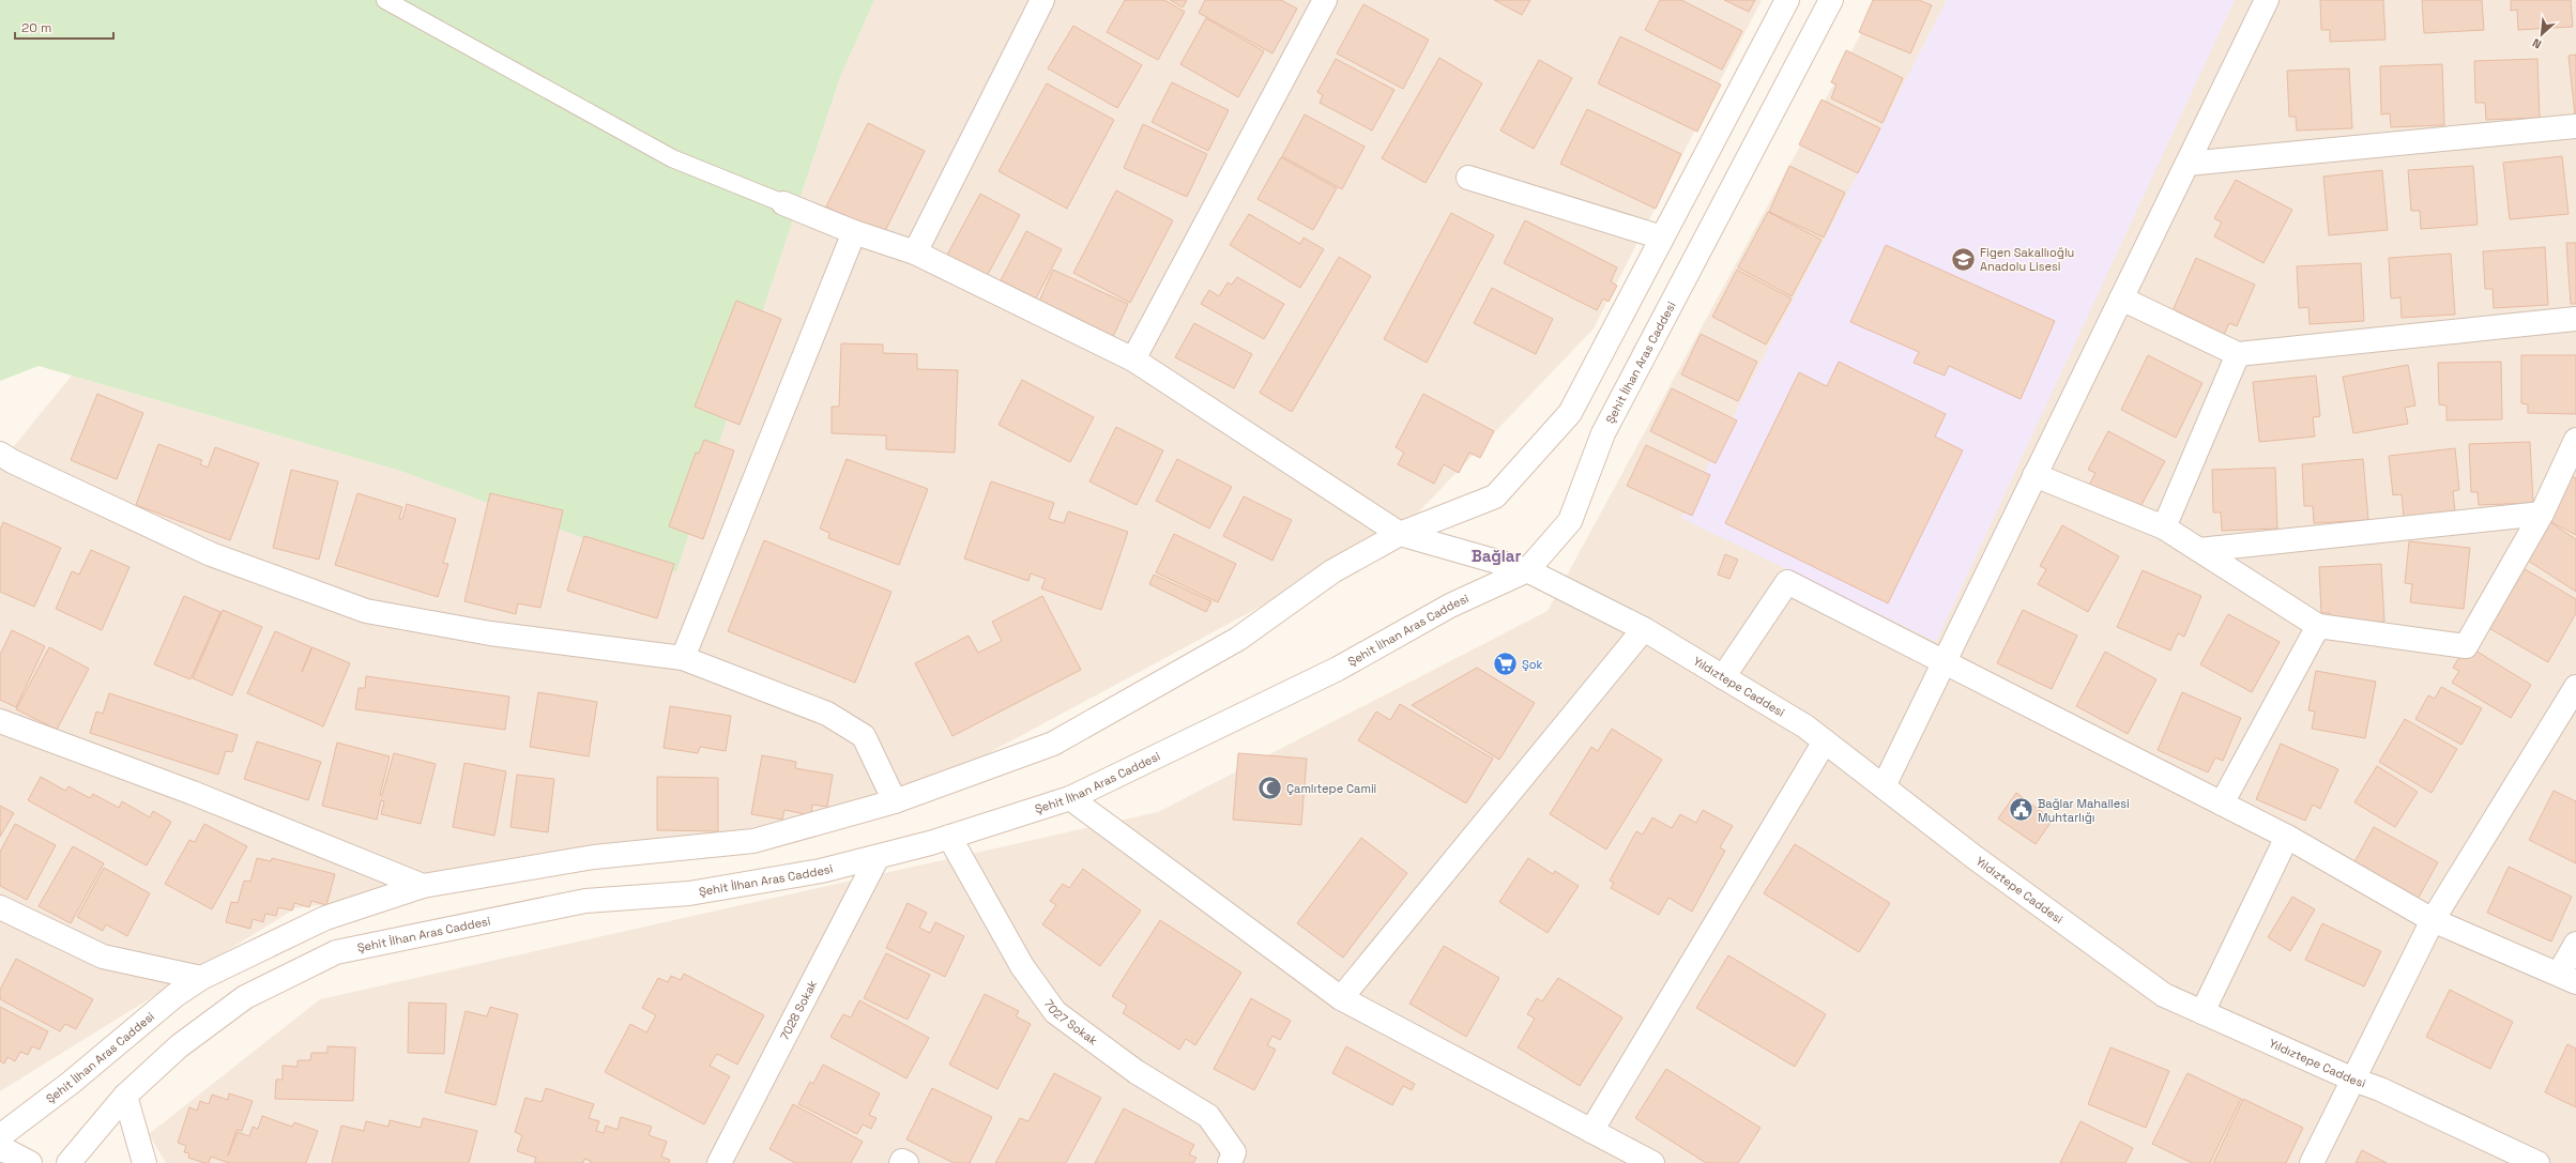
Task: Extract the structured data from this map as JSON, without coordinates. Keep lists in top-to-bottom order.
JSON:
{
  "streets": {
    "street": [
      "Şehit İlhan Aras Caddesi",
      "Yıldıztepe Caddesi",
      "7028 Sokak",
      "7027 Sokak"
    ]
  },
  "crossings": [
    ["Şehit İlhan Aras Caddesi", "Yıldıztepe Caddesi"],
    ["Şehit İlhan Aras Caddesi", "7028 Sokak"],
    ["Şehit İlhan Aras Caddesi", "7027 Sokak"]
  ],
  "districts": ["Bağlar"],
  "places": {
    "school or university": ["Figen Sakallıoğlu Anadolu Lisesi"],
    "supermarket": ["Şok"],
    "mosque": ["Çamlıtepe Camii"],
    "public building": ["Bağlar Mahallesi Muhtarlığı"]
  },
  "scale_bar": "20 m",
  "north": "bottom left"
}
